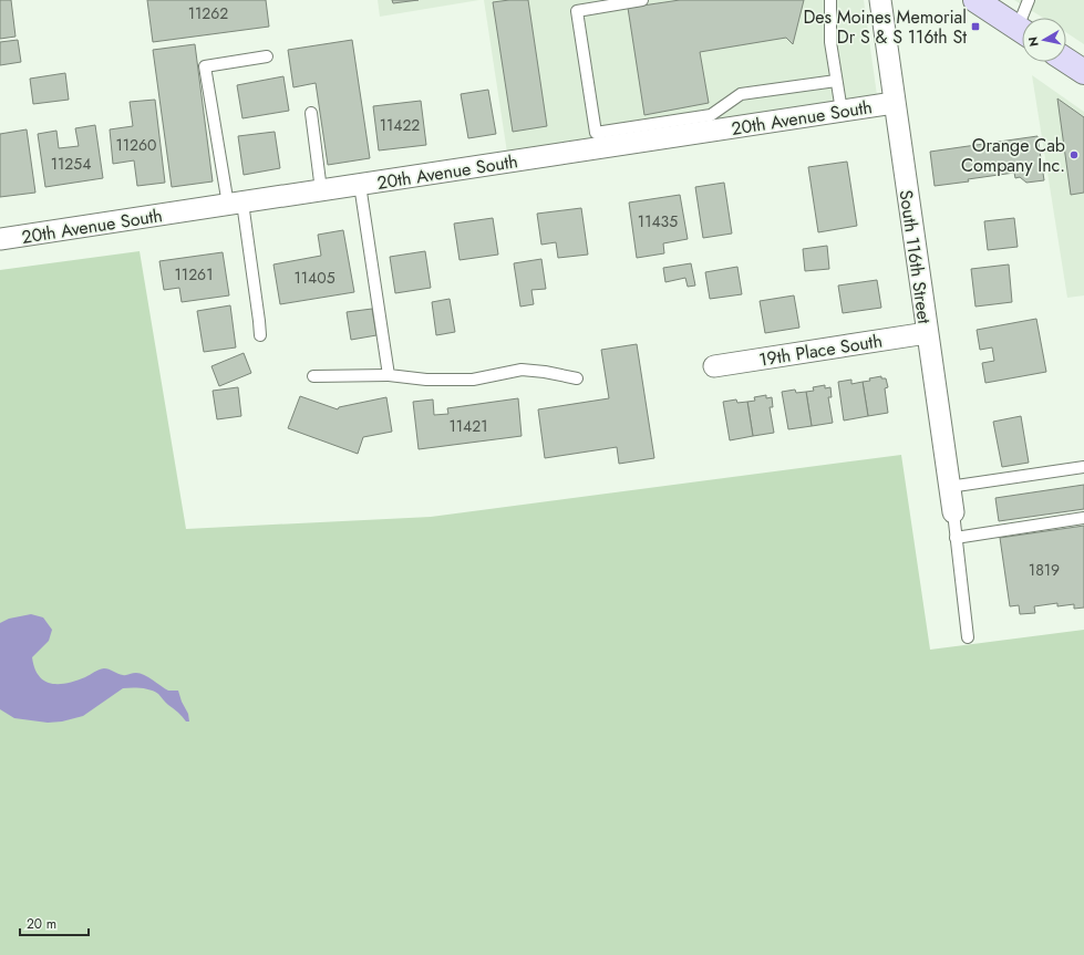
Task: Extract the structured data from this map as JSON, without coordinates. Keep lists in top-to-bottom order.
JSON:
{
  "streets": {
    "street": ["20th Avenue South", "South 116th Street", "19th Place South"]
  },
  "crossings": [
    ["20th Avenue South", "South 116th Street"],
    ["South 116th Street", "19th Place South"]
  ],
  "places": {
    "transit": ["Des Moines Memorial Dr S & S 116th St"],
    "other": ["Orange Cab Company Inc."]
  },
  "house_numbers": [
    "11262",
    "11422",
    "11260",
    "11254",
    "11435",
    "11261",
    "11405",
    "11421",
    "1819"
  ],
  "scale_bar": "20 m",
  "north": "left"
}
